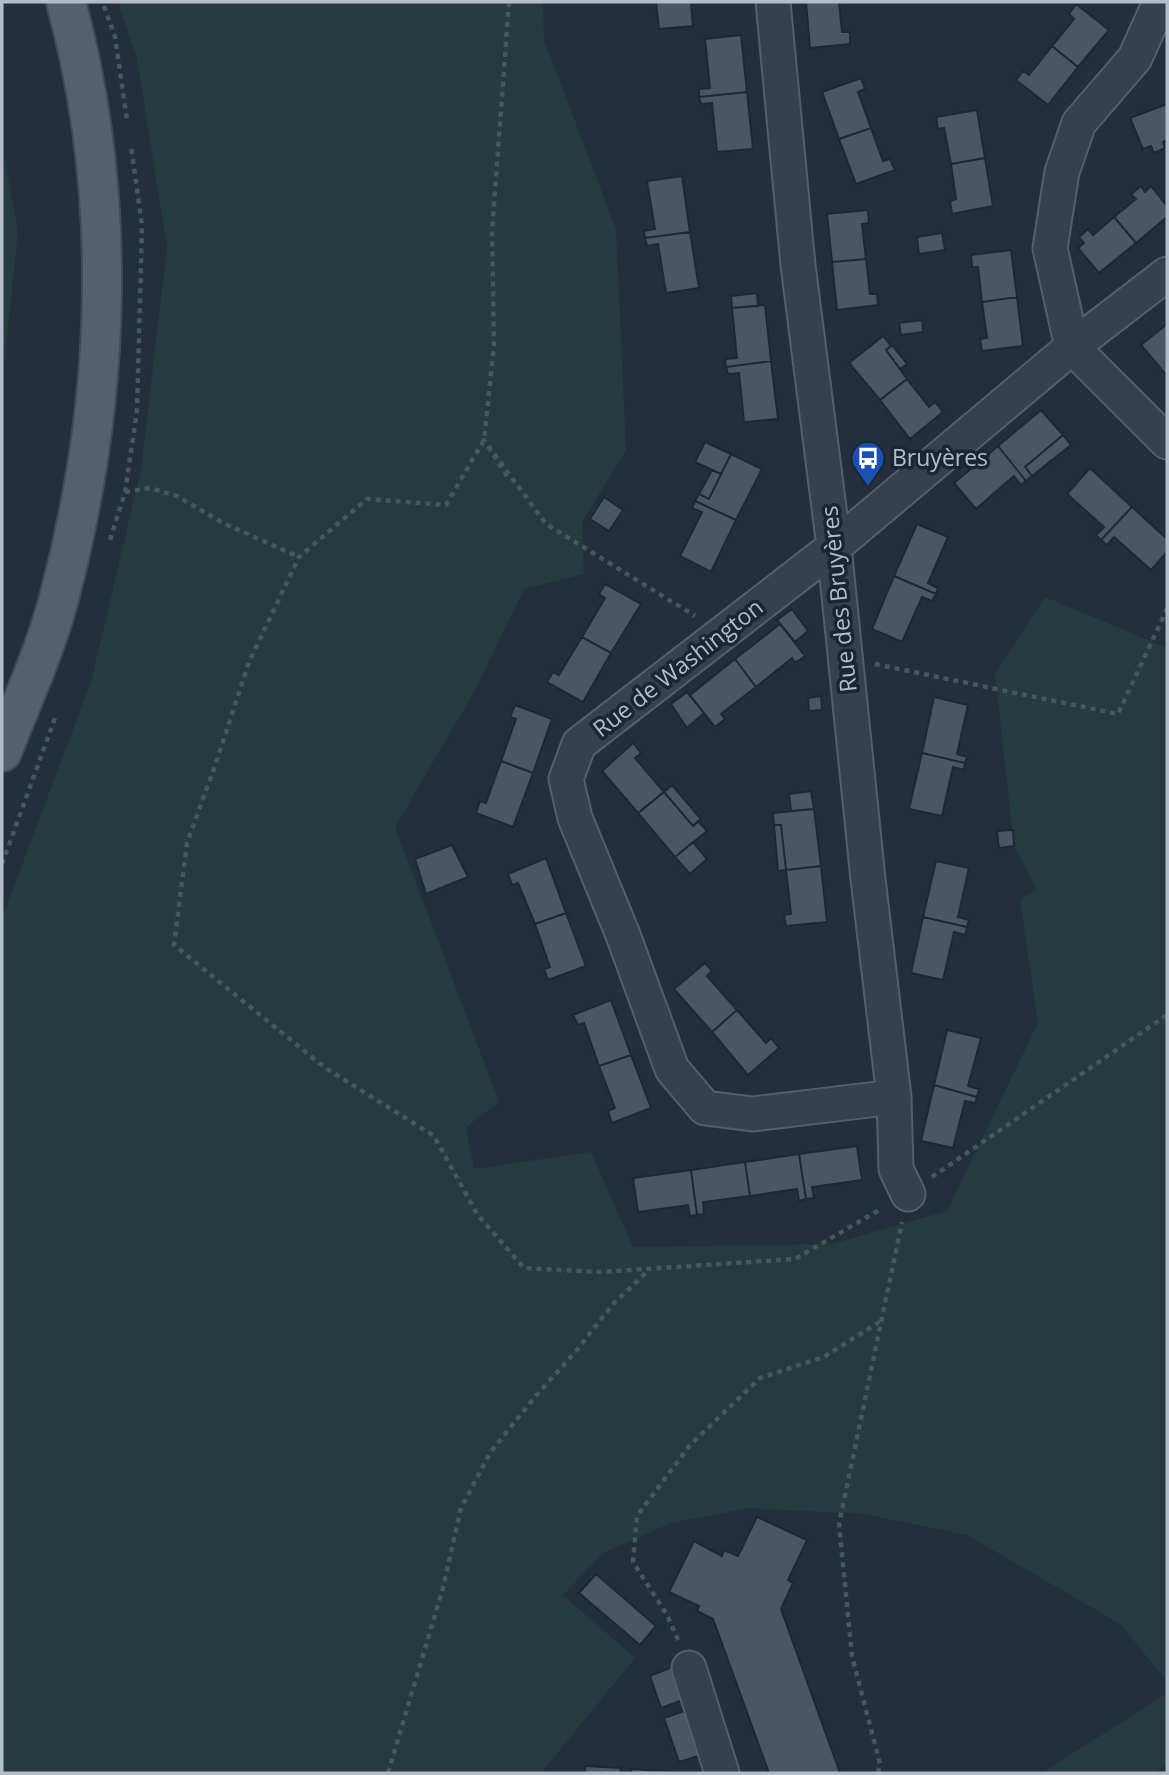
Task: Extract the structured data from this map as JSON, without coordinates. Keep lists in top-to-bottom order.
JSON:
{
  "streets": {
    "street": ["Rue des Bruyères", "Rue de Washington"]
  },
  "crossings": [
    ["Rue des Bruyères", "Rue de Washington"]
  ],
  "places": {
    "bus stop": ["Bruyères"]
  }
}
